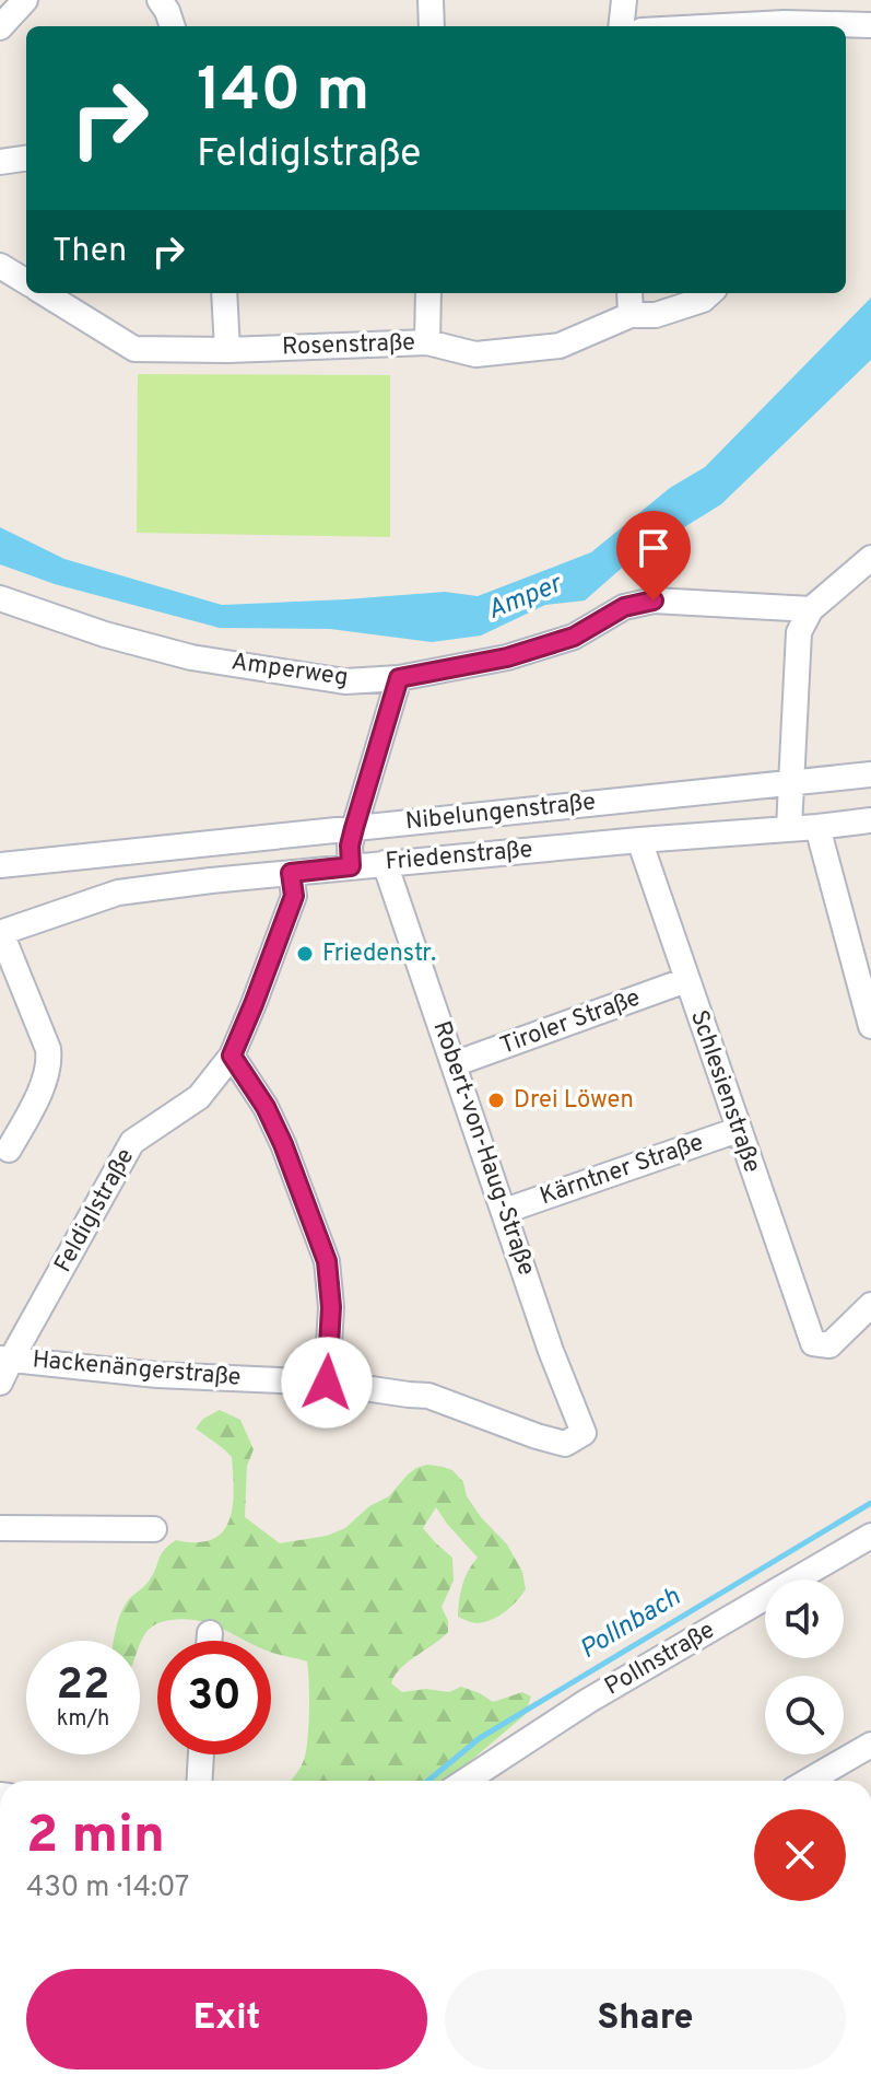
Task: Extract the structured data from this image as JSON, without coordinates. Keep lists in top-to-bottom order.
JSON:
{
  "streets": {
    "street": [
      "Rosenstraße",
      "Amperweg",
      "Nibelungenstraße",
      "Friedenstraße",
      "Tiroler Straße",
      "Schlesienstraße",
      "Robert-von-Haug-Straße",
      "Kärntner Straße",
      "Feldiglstraße",
      "Hackenängerstraße",
      "Pollnstraße"
    ]
  },
  "crossings": [
    ["Friedenstraße", "Schlesienstraße"],
    ["Friedenstraße", "Robert-von-Haug-Straße"],
    ["Friedenstraße", "Feldiglstraße"],
    ["Tiroler Straße", "Schlesienstraße"],
    ["Tiroler Straße", "Robert-von-Haug-Straße"],
    ["Schlesienstraße", "Kärntner Straße"],
    ["Robert-von-Haug-Straße", "Kärntner Straße"],
    ["Robert-von-Haug-Straße", "Hackenängerstraße"],
    ["Feldiglstraße", "Hackenängerstraße"]
  ],
  "water": ["Amper", "Pollnbach"],
  "places": ["Friedenstr.", "Drei Löwen"],
  "page": {
    "turn": ["140 m", "Feldiglstraße"],
    "then": "Then",
    "speed": "22 km/h",
    "limit": "30",
    "heading": ["2 min", "430 m · 14:07"],
    "buttons": ["Exit", "Share"]
  }
}
